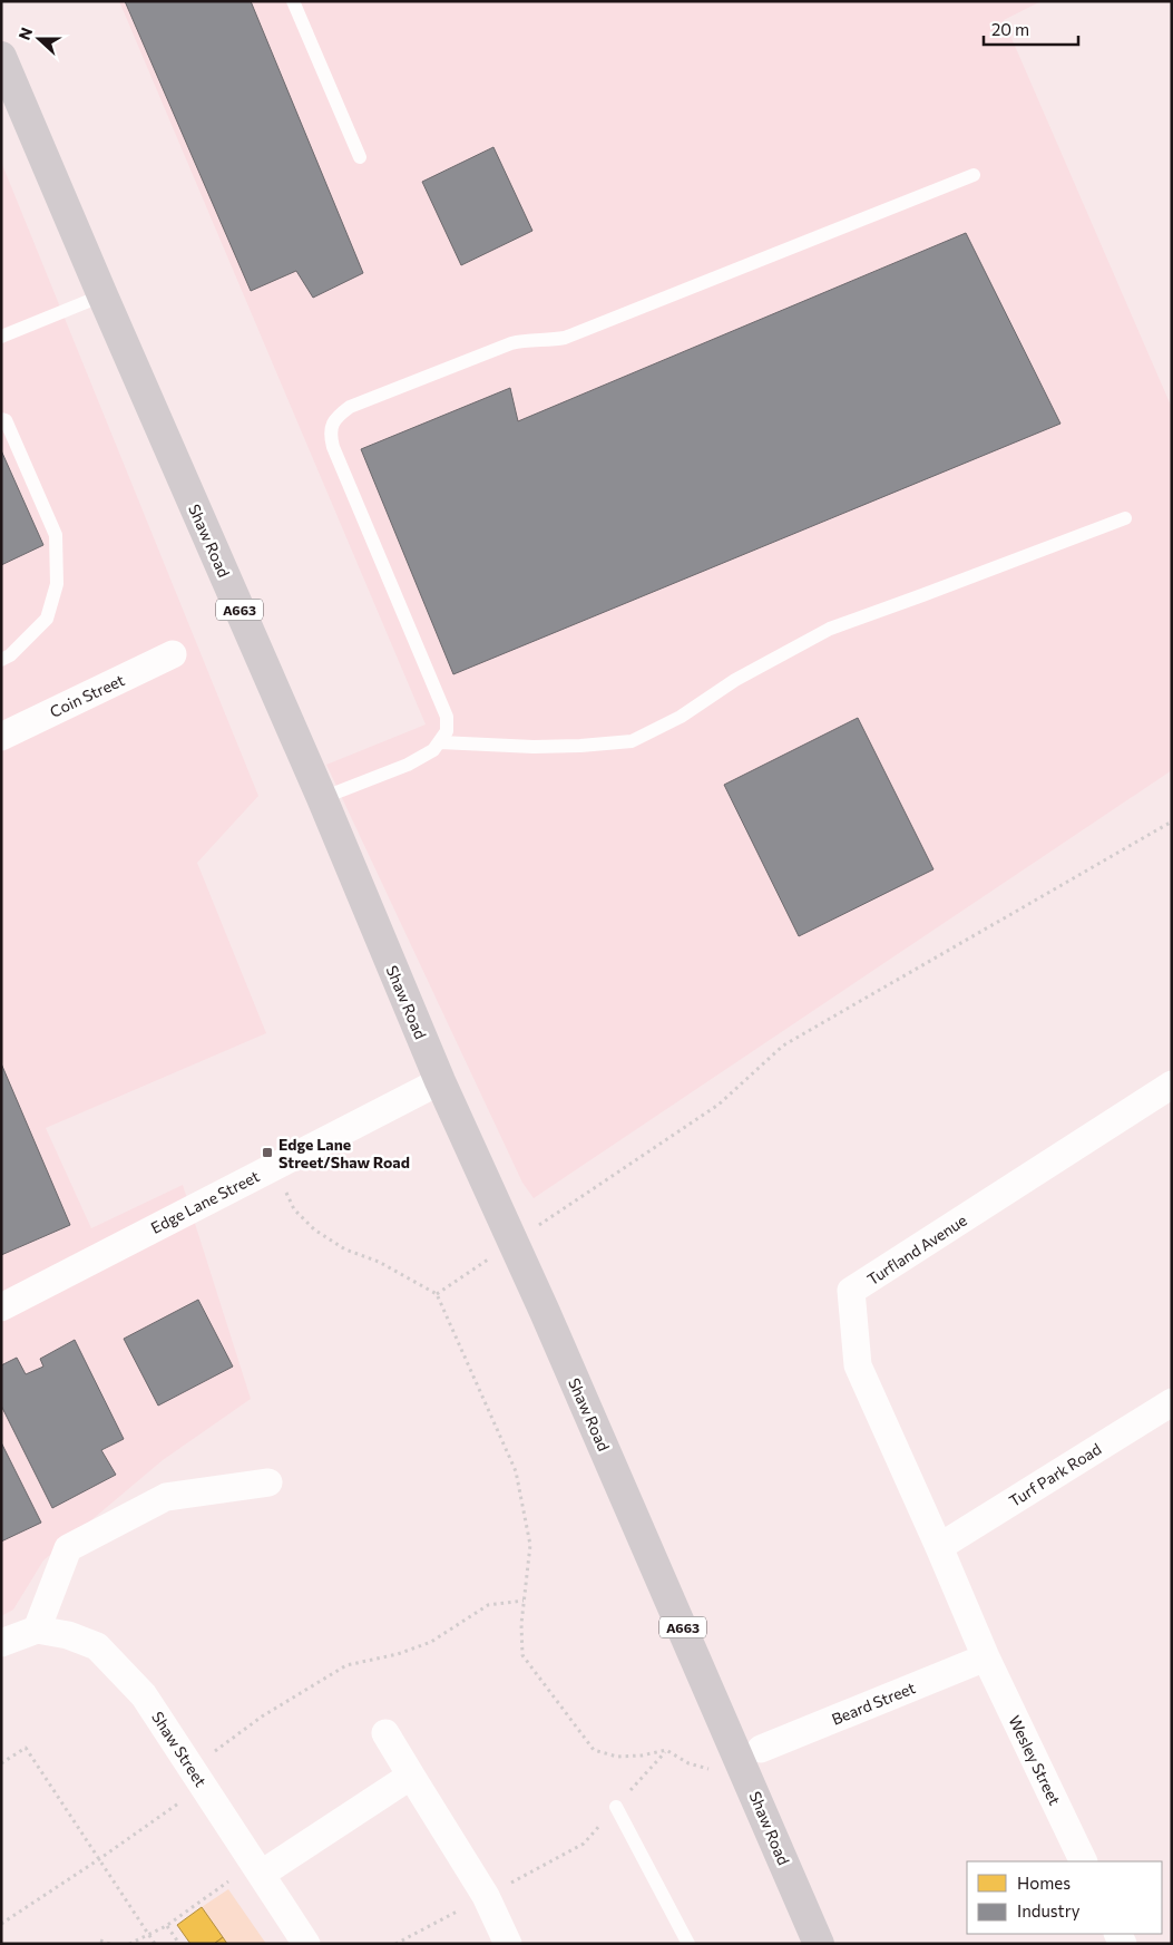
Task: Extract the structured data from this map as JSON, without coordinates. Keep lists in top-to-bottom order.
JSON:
{
  "streets": {
    "main road": ["Shaw Road", "A663"],
    "street": [
      "Coin Street",
      "Edge Lane Street",
      "Turfland Avenue",
      "Turf Park Road",
      "Beard Street",
      "Shaw Street",
      "Wesley Street"
    ]
  },
  "crossings": [
    ["Shaw Road", "Edge Lane Street"],
    ["Shaw Road", "Beard Street"],
    ["Turfland Avenue", "Turf Park Road"],
    ["Turfland Avenue", "Beard Street"],
    ["Turfland Avenue", "Wesley Street"],
    ["Beard Street", "Wesley Street"]
  ],
  "places": {
    "transit": ["Edge Lane Street/Shaw Road"]
  },
  "legend": ["Homes", "Industry"],
  "scale_bar": "20 m",
  "north": "left"
}
